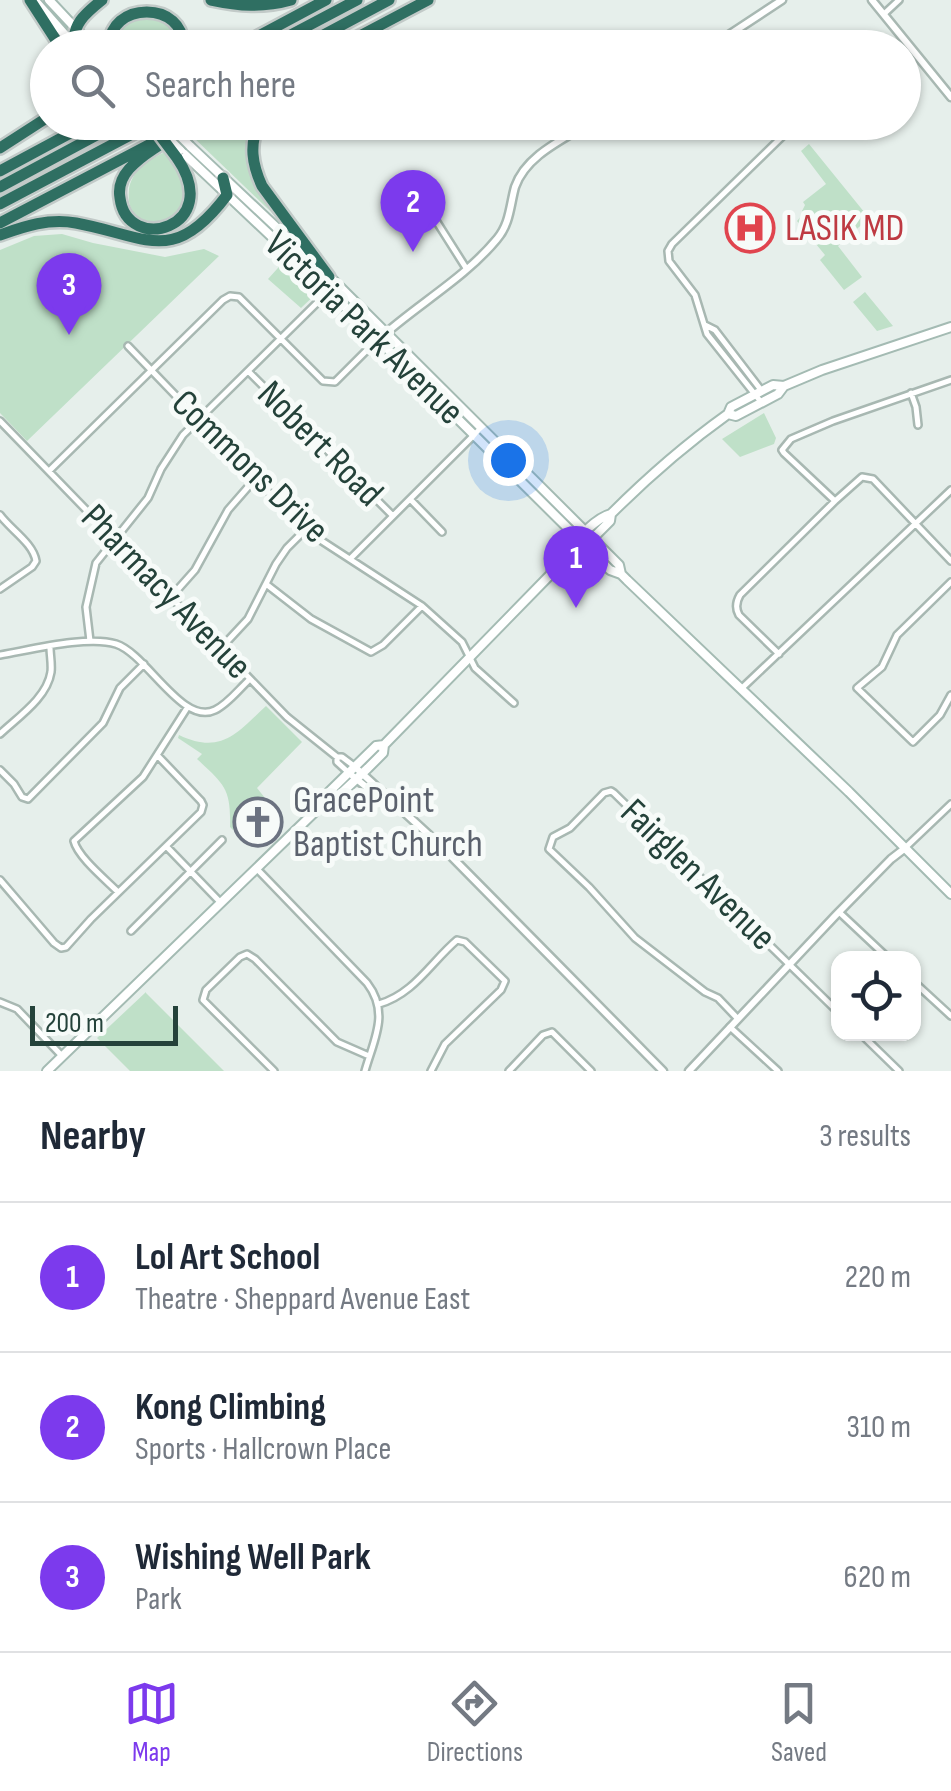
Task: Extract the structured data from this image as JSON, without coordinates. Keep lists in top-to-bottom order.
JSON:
{
  "streets": {
    "main road": ["Victoria Park Avenue"],
    "street": [
      "Nobert Road",
      "Commons Drive",
      "Pharmacy Avenue",
      "Fairglen Avenue"
    ]
  },
  "places": {
    "hospital": ["LASIK MD"],
    "church": ["GracePoint Baptist Church"]
  },
  "scale_bar": "200 m",
  "page": {
    "search": "Search here",
    "pins": ["2", "3", "1"],
    "scale": "200 m",
    "heading": ["Nearby", "3 results"],
    "list": [
      {
        "mark": "1",
        "name": "Lol Art School",
        "note": "Theatre · Sheppard Avenue East",
        "value": "220 m"
      },
      {
        "mark": "2",
        "name": "Kong Climbing",
        "note": "Sports · Hallcrown Place",
        "value": "310 m"
      },
      {
        "mark": "3",
        "name": "Wishing Well Park",
        "note": "Park",
        "value": "620 m"
      }
    ],
    "nav": ["Map", "Directions", "Saved"]
  }
}
